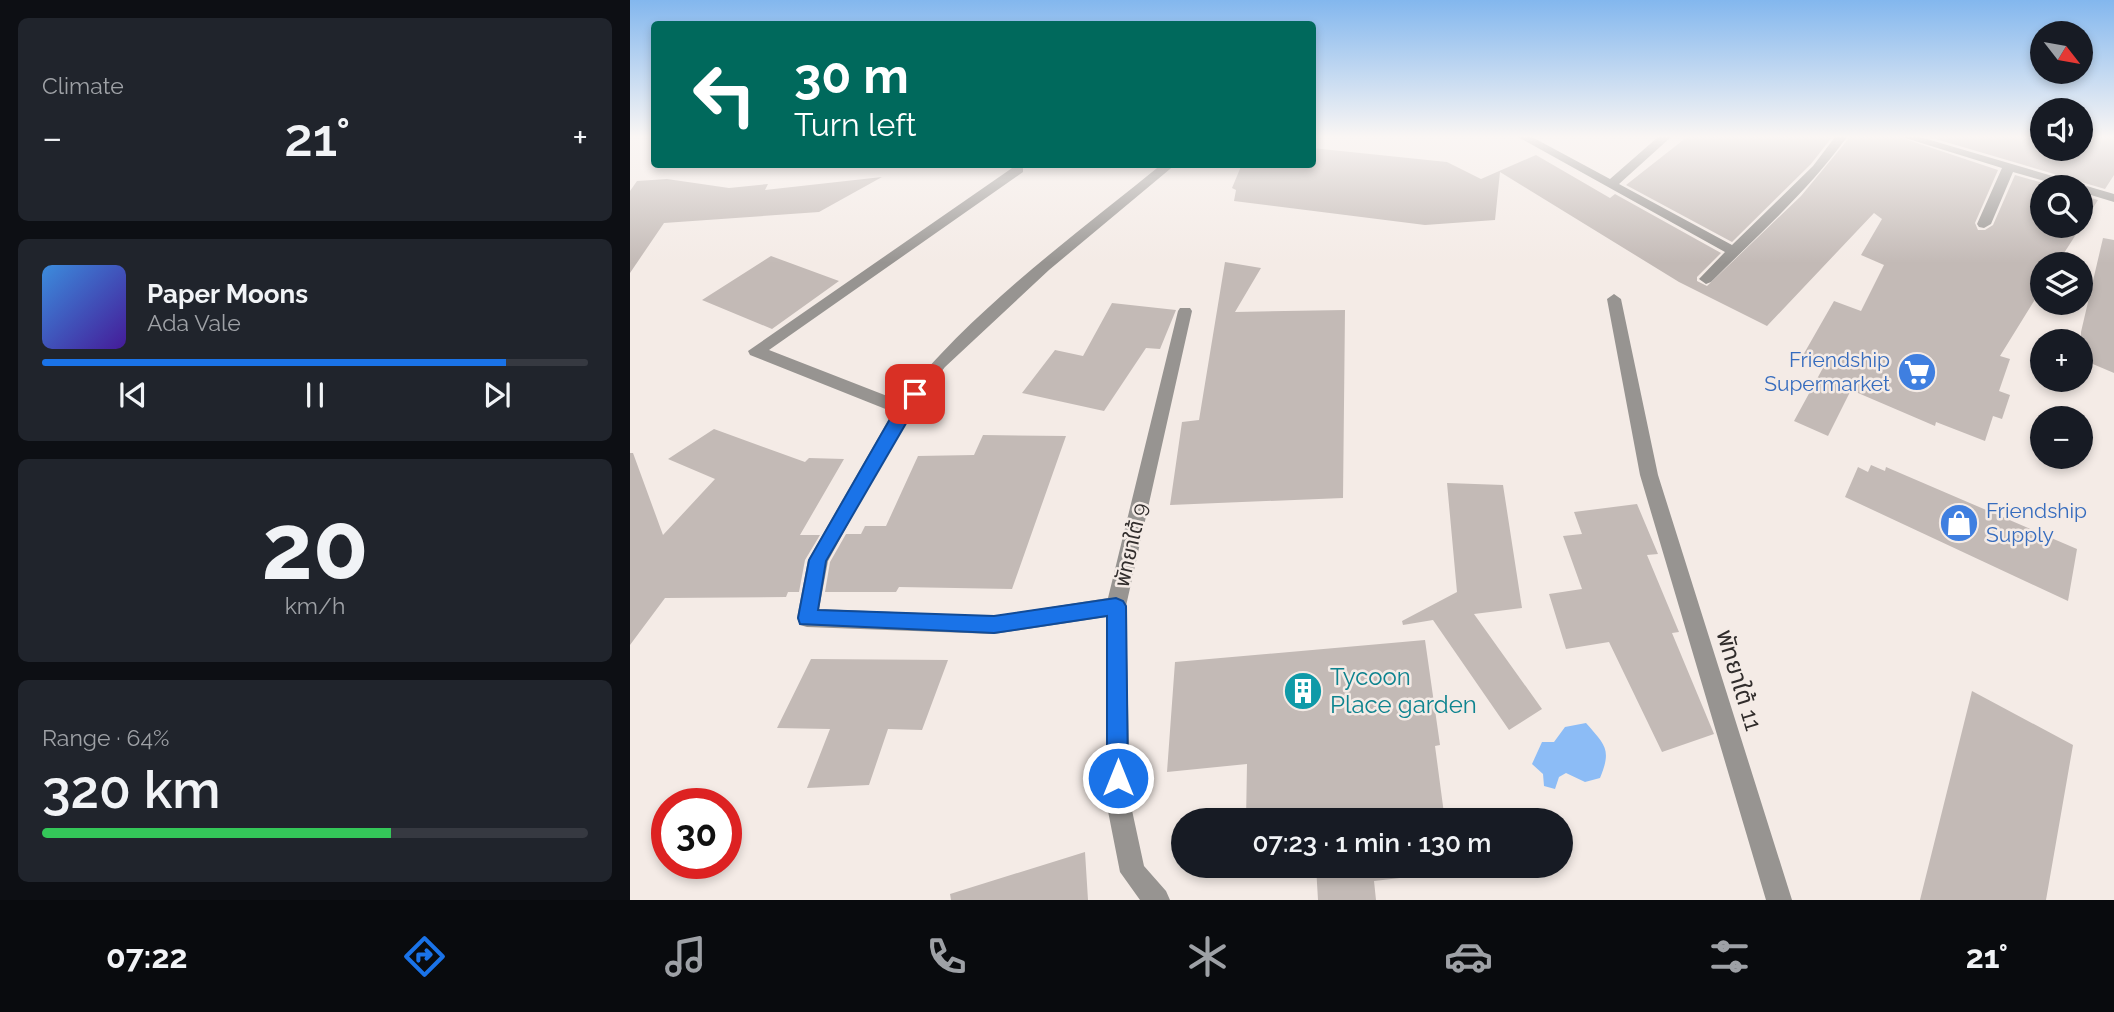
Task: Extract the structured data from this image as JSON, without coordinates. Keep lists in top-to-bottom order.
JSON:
{
  "streets": {
    "street": ["พัทยาใต้ 9", "พัทยาใต้ 11"]
  },
  "places": {
    "supermarket": ["Friendship Supermarket"],
    "shop": ["Friendship Supply"],
    "building": ["Tycoon Place garden"]
  },
  "north": "bottom right",
  "page": {
    "tile": [
      "Climate",
      ["20", "km/h"],
      ["Range · 64%", "320 km"]
    ],
    "map_buttons": ["+", "−"],
    "turn": ["30 m", "Turn left"],
    "heat": ["−", "21°", "+"],
    "song": ["Paper Moons", "Ada Vale"],
    "limit": "30",
    "trip": "07:23 · 1 min · 130 m",
    "tabs": ["07:22", "21°"]
  }
}
